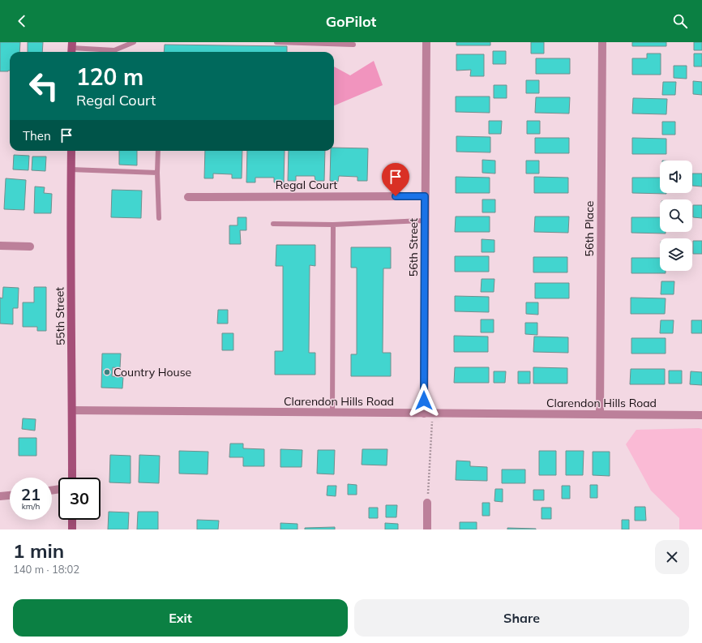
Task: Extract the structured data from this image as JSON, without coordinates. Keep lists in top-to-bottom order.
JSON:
{
  "streets": {
    "main road": ["55th Street"],
    "street": [
      "Regal Court",
      "56th Place",
      "56th Street",
      "Clarendon Hills Road"
    ]
  },
  "crossings": [
    ["Regal Court", "56th Street"],
    ["56th Place", "Clarendon Hills Road"],
    ["56th Street", "Clarendon Hills Road"],
    ["55th Street", "Clarendon Hills Road"]
  ],
  "places": ["Country House"],
  "page": {
    "header": "GoPilot",
    "turn": ["120 m", "Regal Court"],
    "then": "Then",
    "speed": "21 km/h",
    "limit": "30",
    "heading": ["1 min", "140 m · 18:02"],
    "buttons": ["Exit", "Share"]
  }
}
